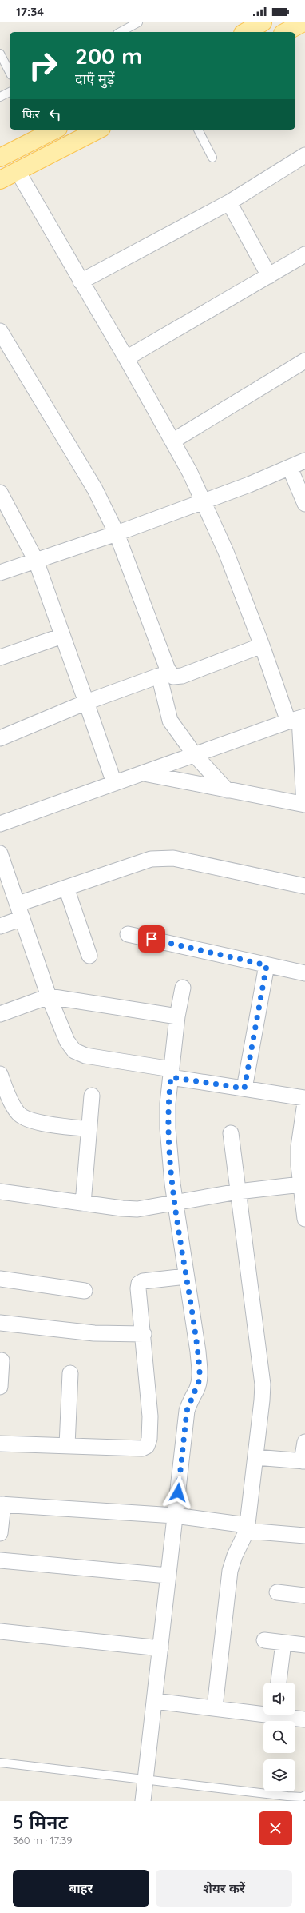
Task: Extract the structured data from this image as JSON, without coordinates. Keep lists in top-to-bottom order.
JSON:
{
  "page": {
    "status": "17:34",
    "turn": ["200 m", "दाएँ मुड़ें"],
    "then": "फिर",
    "heading": ["5 मिनट", "360 m · 17:39"],
    "buttons": ["बाहर", "शेयर करें"]
  }
}
